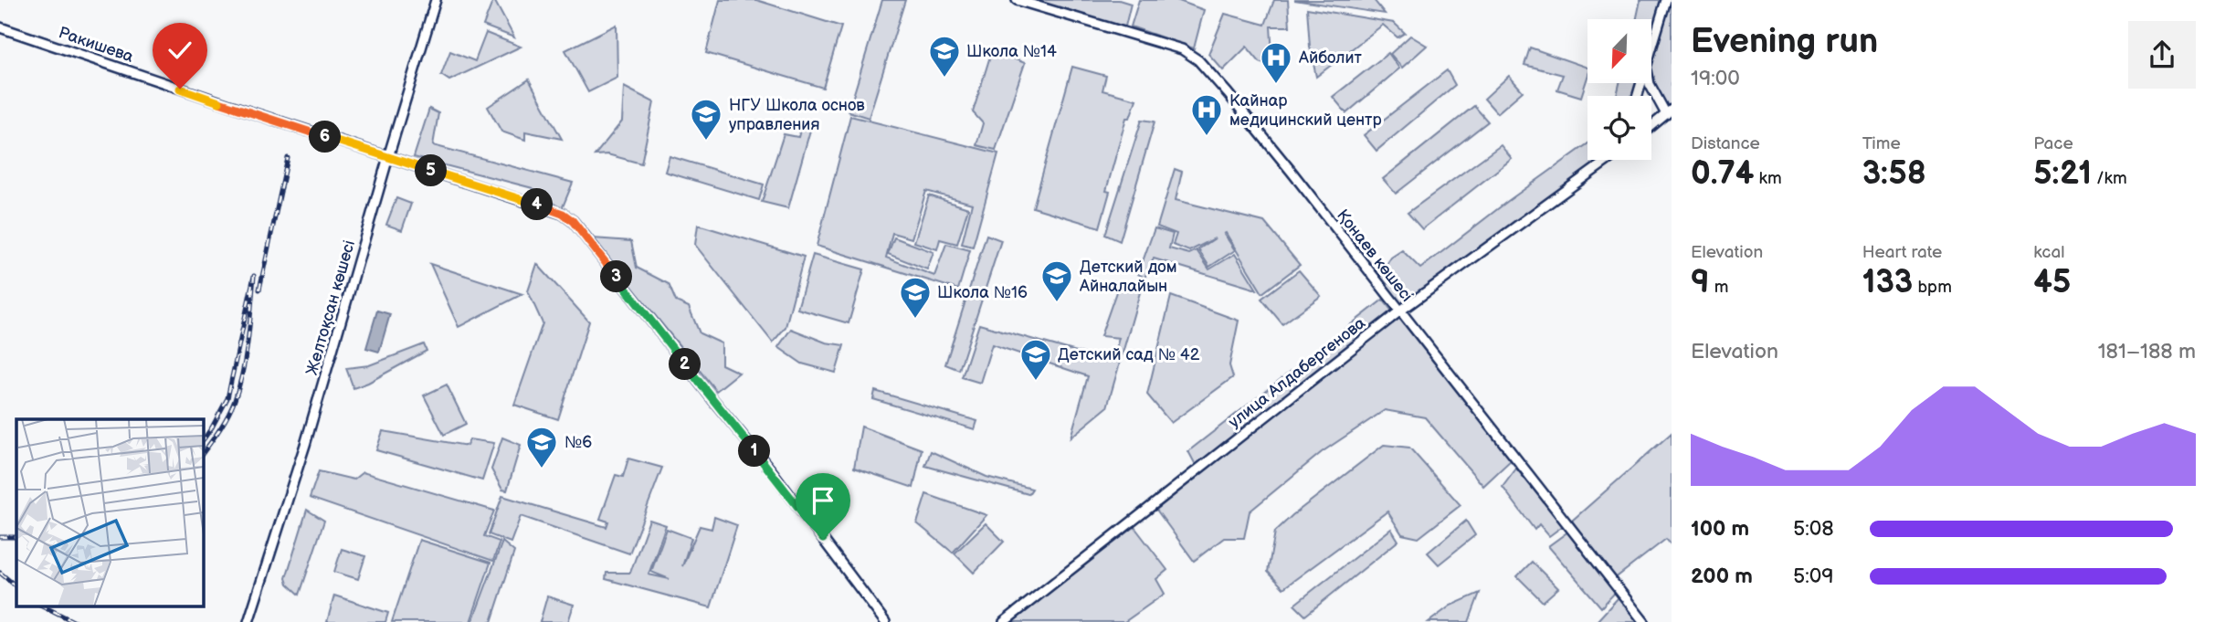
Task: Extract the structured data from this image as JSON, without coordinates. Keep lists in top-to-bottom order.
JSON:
{
  "streets": {
    "street": [
      "Ракишева",
      "Қонаев көшесі",
      "Желтоқсан көшесі",
      "улица Алдабергенова"
    ]
  },
  "crossings": [
    ["Ракишева", "Желтоқсан көшесі"],
    ["Қонаев көшесі", "улица Алдабергенова"]
  ],
  "places": {
    "school or university": [
      "Школа №14",
      "НГУ Школа основ управления",
      "Детский дом Айналайын",
      "Школа №16",
      "Детский сад № 42",
      "№6"
    ],
    "hospital": ["Айболит", "Кайнар медицинский центр"]
  },
  "north": "bottom left",
  "page": {
    "heading": ["Evening run", "19:00"],
    "stats": [
      ["Distance", "0.74 km"],
      ["Time", "3:58"],
      ["Pace", "5:21 /km"],
      ["Elevation", "9 m"],
      ["Heart rate", "133 bpm"],
      ["kcal", "45"]
    ],
    "pins": [
      "6",
      "5",
      "4",
      "3",
      "2",
      "1"
    ],
    "chart": ["Elevation", "181–188 m"],
    "list": [
      {
        "name": "100 m",
        "note": "5:08"
      },
      {
        "name": "200 m",
        "note": "5:09"
      }
    ]
  }
}
